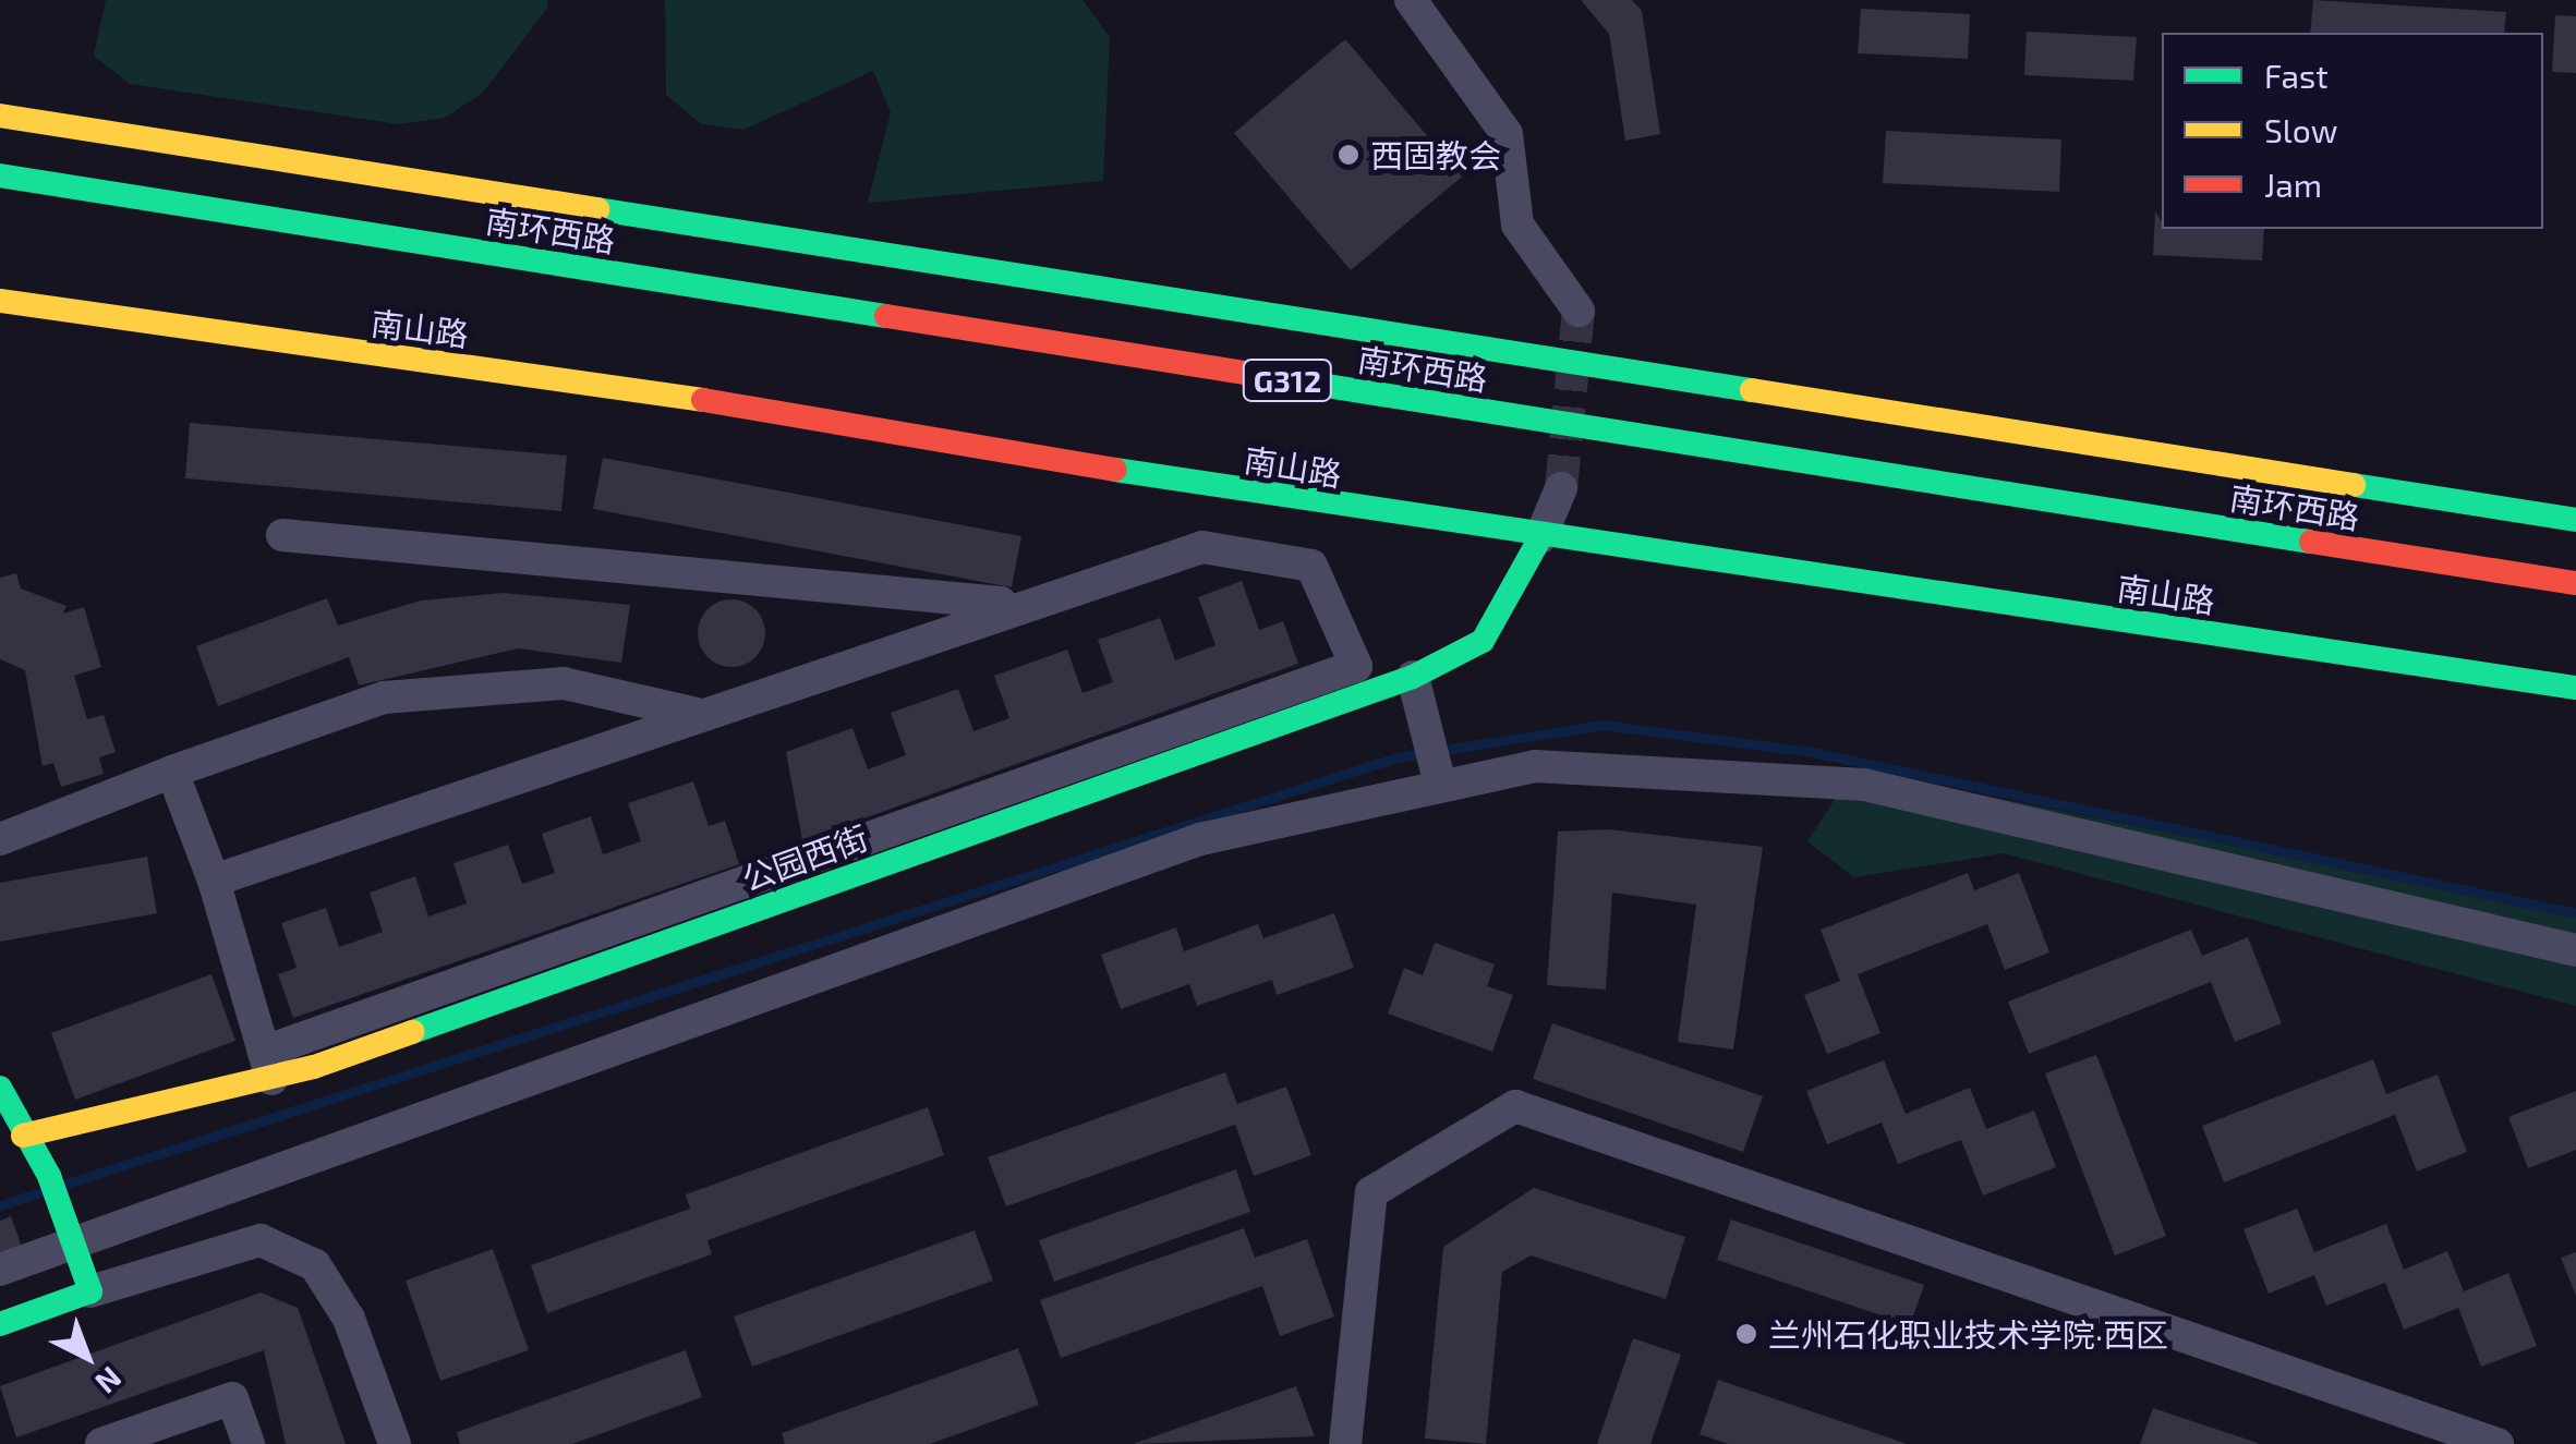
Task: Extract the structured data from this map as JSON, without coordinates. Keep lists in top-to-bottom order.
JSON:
{
  "streets": {
    "main road": [
      "南环西路",
      "南山路",
      "G312",
      "公园西街"
    ]
  },
  "crossings": [
    ["南山路", "公园西街"]
  ],
  "places": ["西固教会", "兰州石化职业技术学院·西区"],
  "legend": ["Fast", "Slow", "Jam"],
  "north": "bottom right"
}
